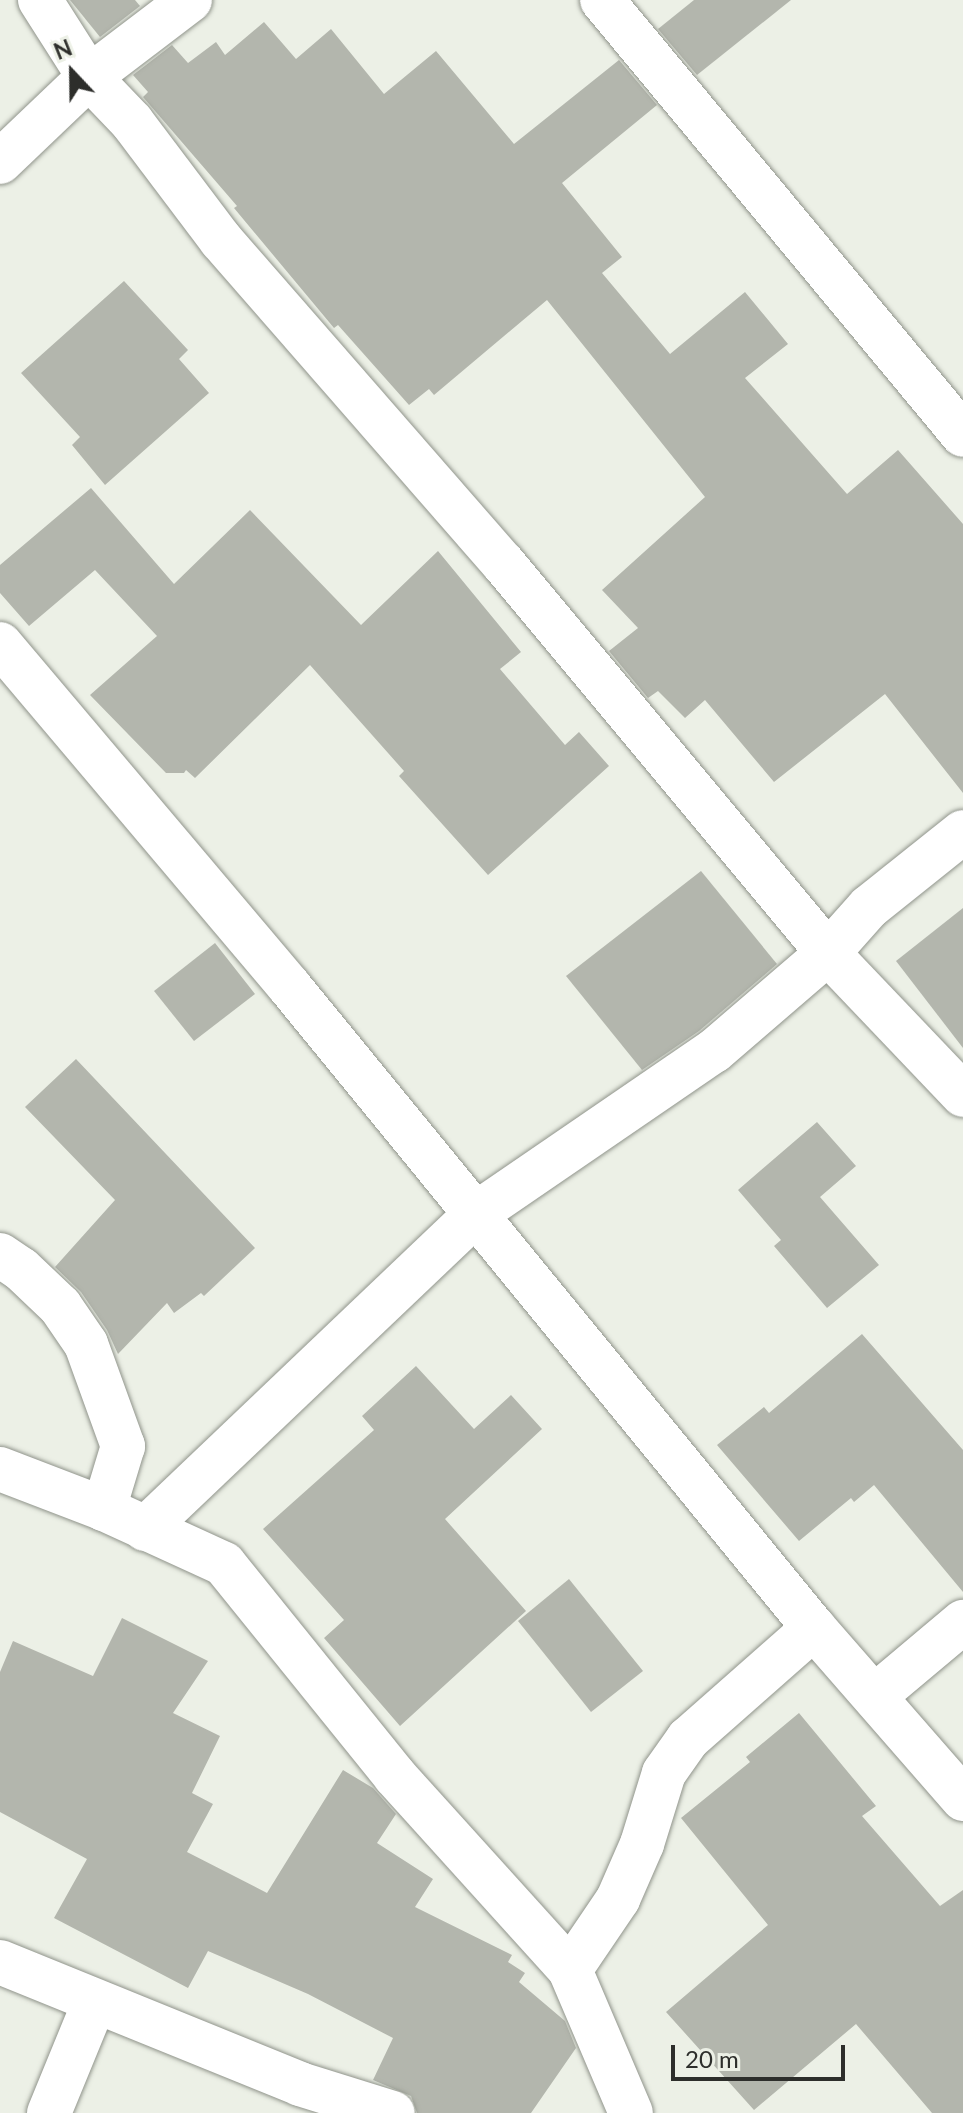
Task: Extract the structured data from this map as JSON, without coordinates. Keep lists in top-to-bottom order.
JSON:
{
  "scale_bar": "20 m",
  "north": "top"
}
